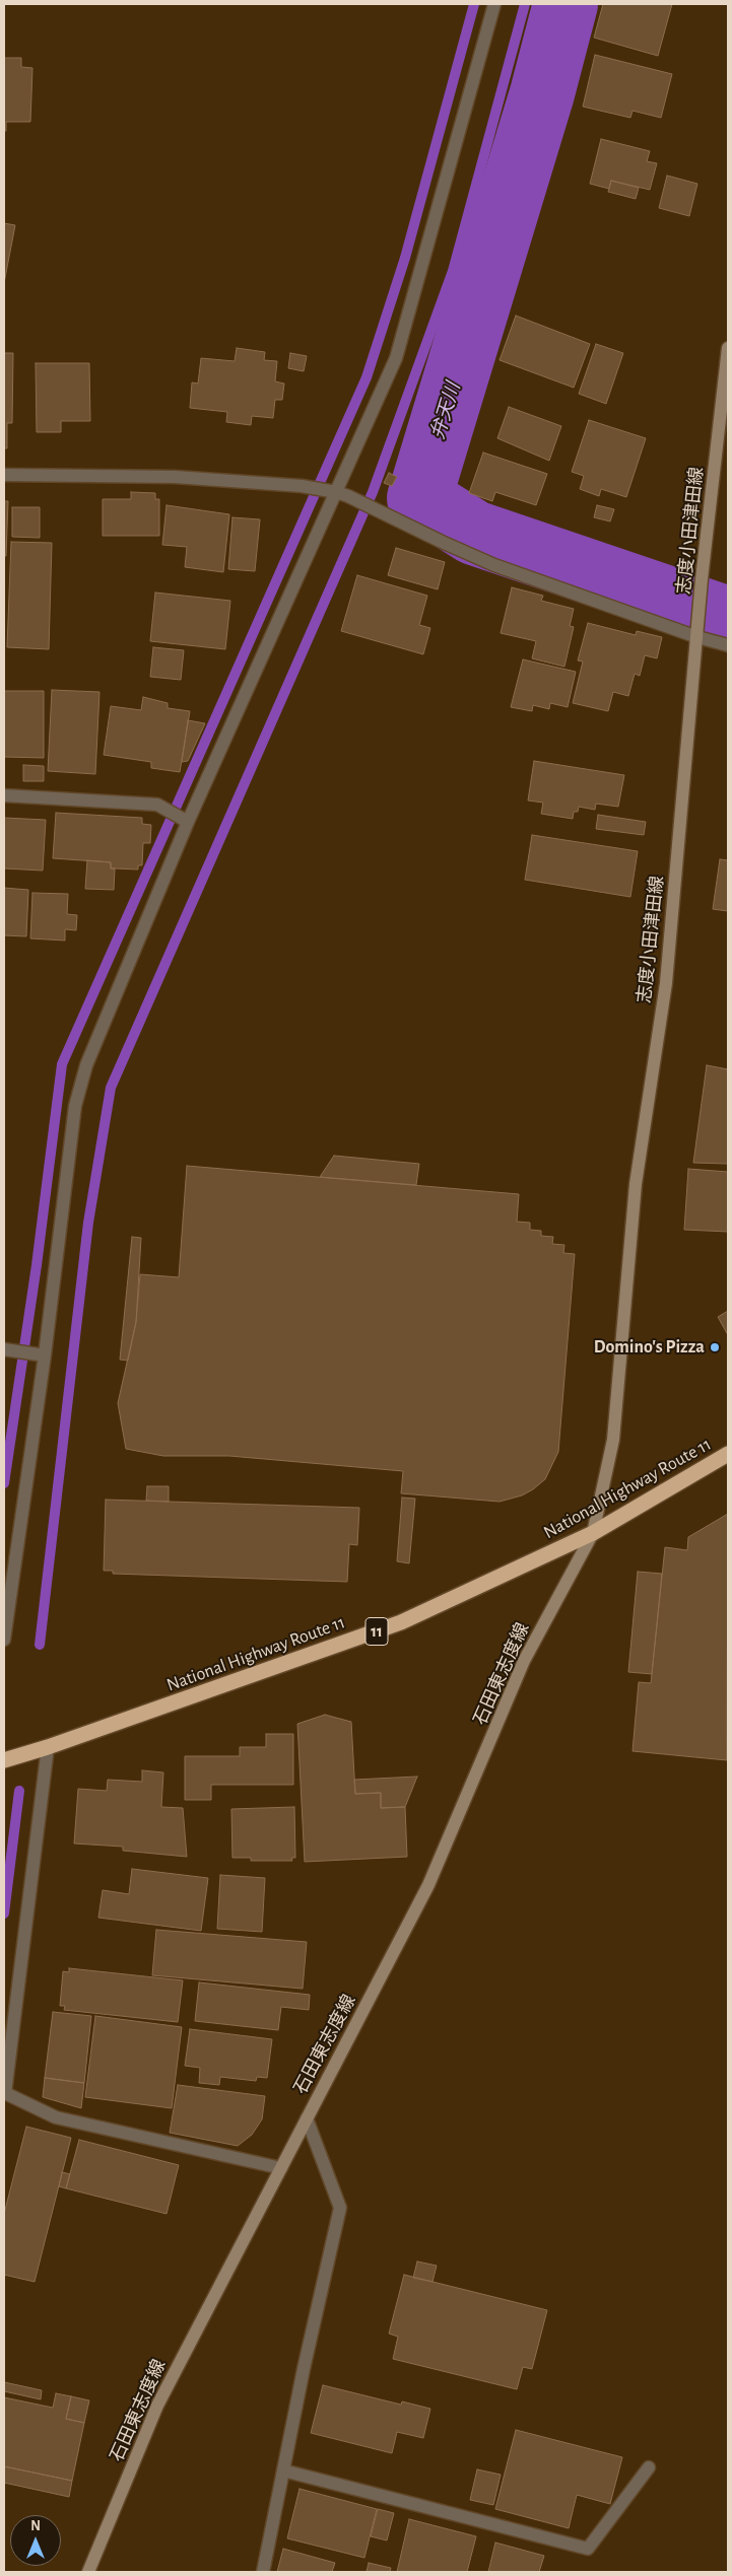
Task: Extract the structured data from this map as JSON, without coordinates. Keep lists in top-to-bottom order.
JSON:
{
  "streets": {
    "highway": ["National Highway Route 11", "11"],
    "main road": ["志度小田津田線", "石田東志度線"]
  },
  "crossings": [
    ["志度小田津田線", "National Highway Route 11"],
    ["志度小田津田線", "石田東志度線"],
    ["National Highway Route 11", "石田東志度線"]
  ],
  "water": ["弁天川"],
  "places": ["Domino's Pizza"],
  "north": "top"
}
